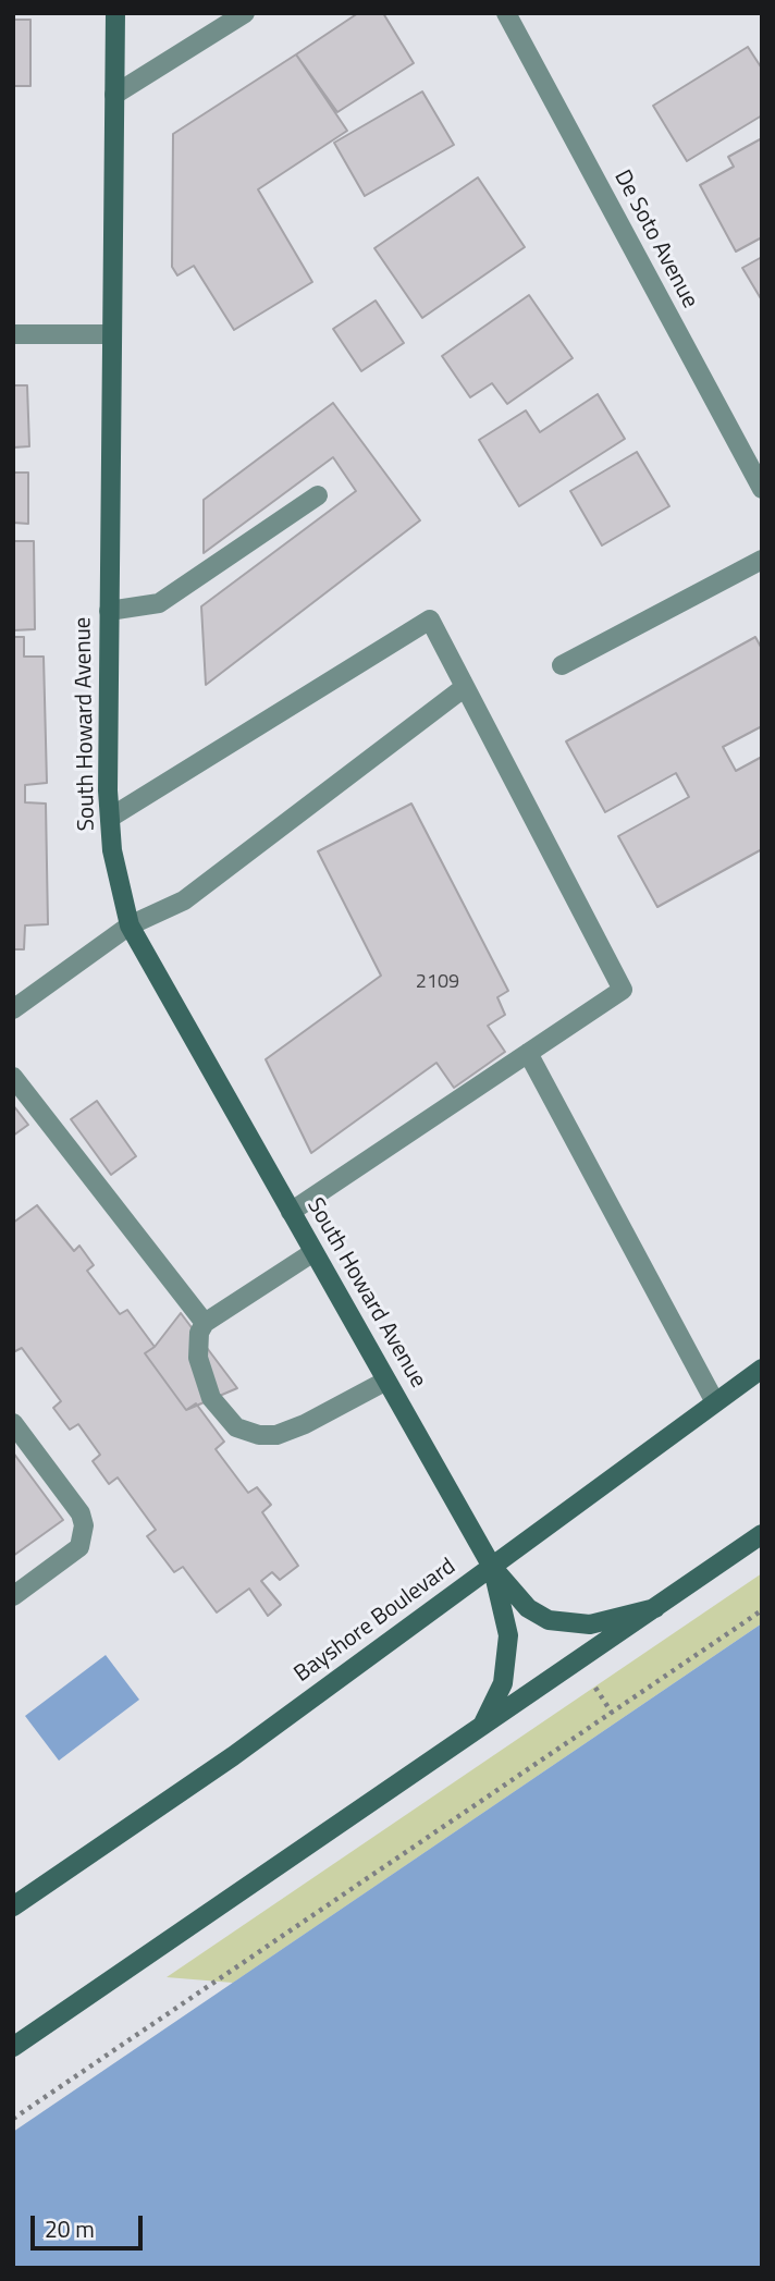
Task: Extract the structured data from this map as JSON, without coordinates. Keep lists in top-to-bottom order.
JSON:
{
  "streets": {
    "main road": ["South Howard Avenue", "Bayshore Boulevard"],
    "street": ["De Soto Avenue"]
  },
  "crossings": [
    ["South Howard Avenue", "Bayshore Boulevard"]
  ],
  "house_numbers": ["2109"],
  "scale_bar": "20 m"
}
